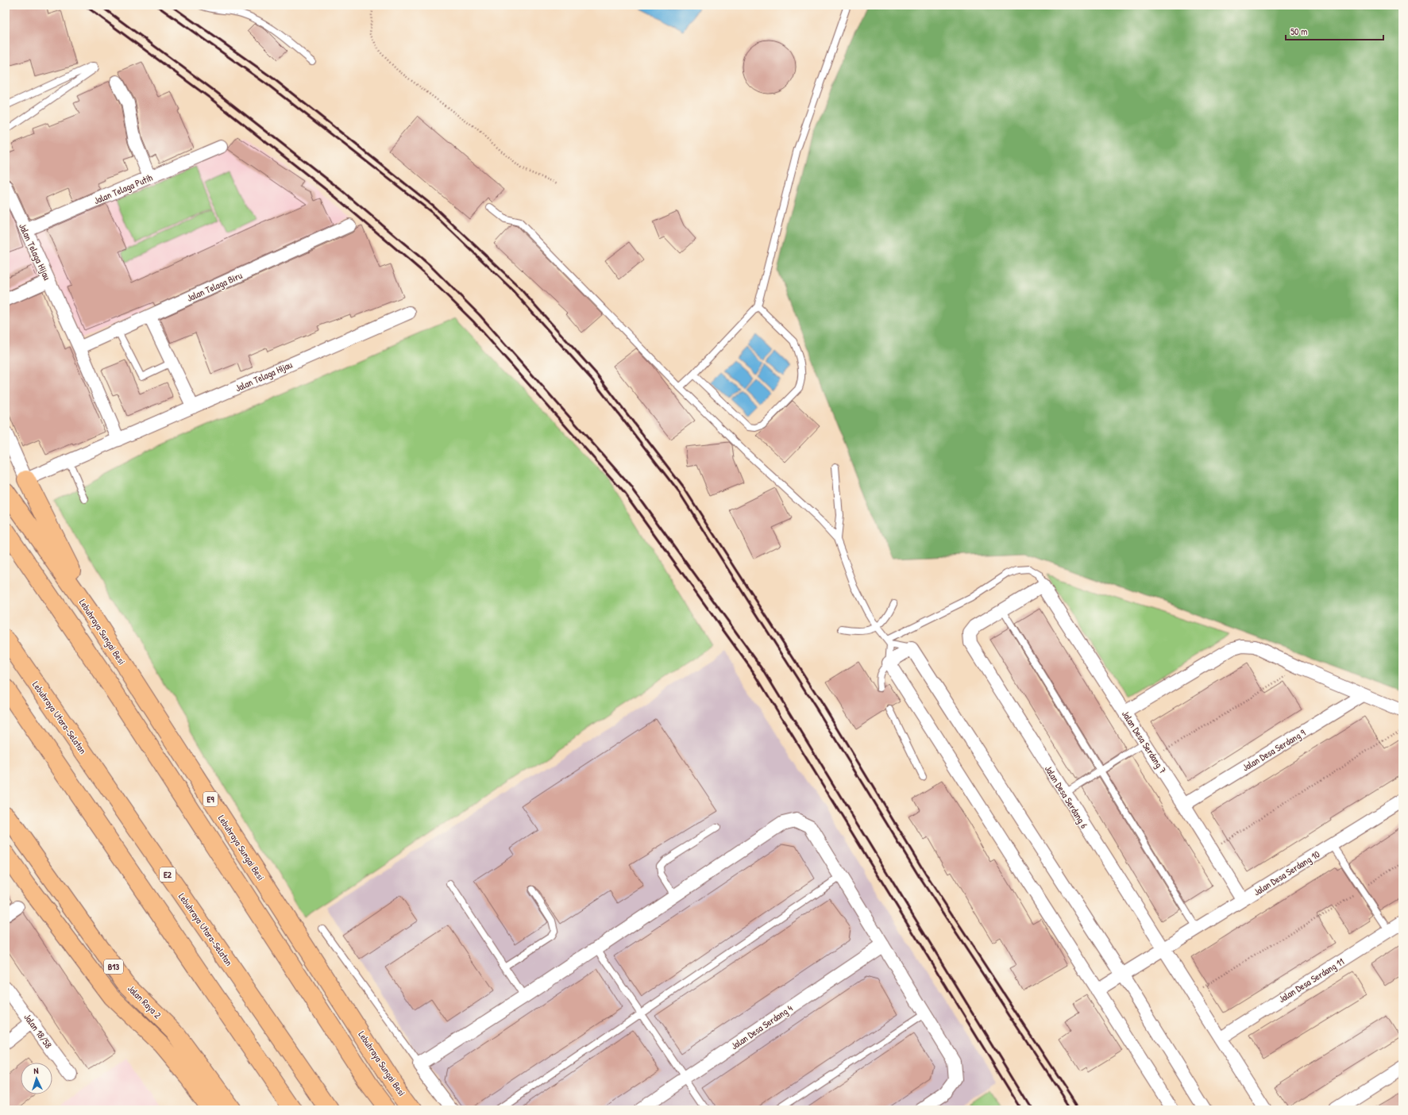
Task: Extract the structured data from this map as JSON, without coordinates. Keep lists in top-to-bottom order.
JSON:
{
  "streets": {
    "main road": [
      "Lebuhraya Sungai Besi",
      "Lebuhraya Utara–Selatan",
      "E9",
      "E2",
      "B13",
      "Jalan Raya 2"
    ],
    "street": [
      "Jalan Telaga Putih",
      "Jalan Telaga Hijau",
      "Jalan Telaga Biru",
      "Jalan Desa Serdang 7",
      "Jalan Desa Serdang 9",
      "Jalan Desa Serdang 6",
      "Jalan Desa Serdang 10",
      "Jalan Desa Serdang 11",
      "Jalan Desa Serdang 4",
      "Jalan 18/58"
    ]
  },
  "crossings": [
    ["Jalan Telaga Putih", "Jalan Telaga Hijau"],
    ["Jalan Telaga Hijau", "Jalan Telaga Biru"],
    ["Jalan Desa Serdang 7", "Jalan Desa Serdang 9"],
    ["Jalan Desa Serdang 7", "Jalan Desa Serdang 10"],
    ["Jalan Desa Serdang 6", "Jalan Desa Serdang 10"],
    ["Jalan Desa Serdang 6", "Jalan Desa Serdang 11"]
  ],
  "scale_bar": "50 m",
  "north": "top"
}
